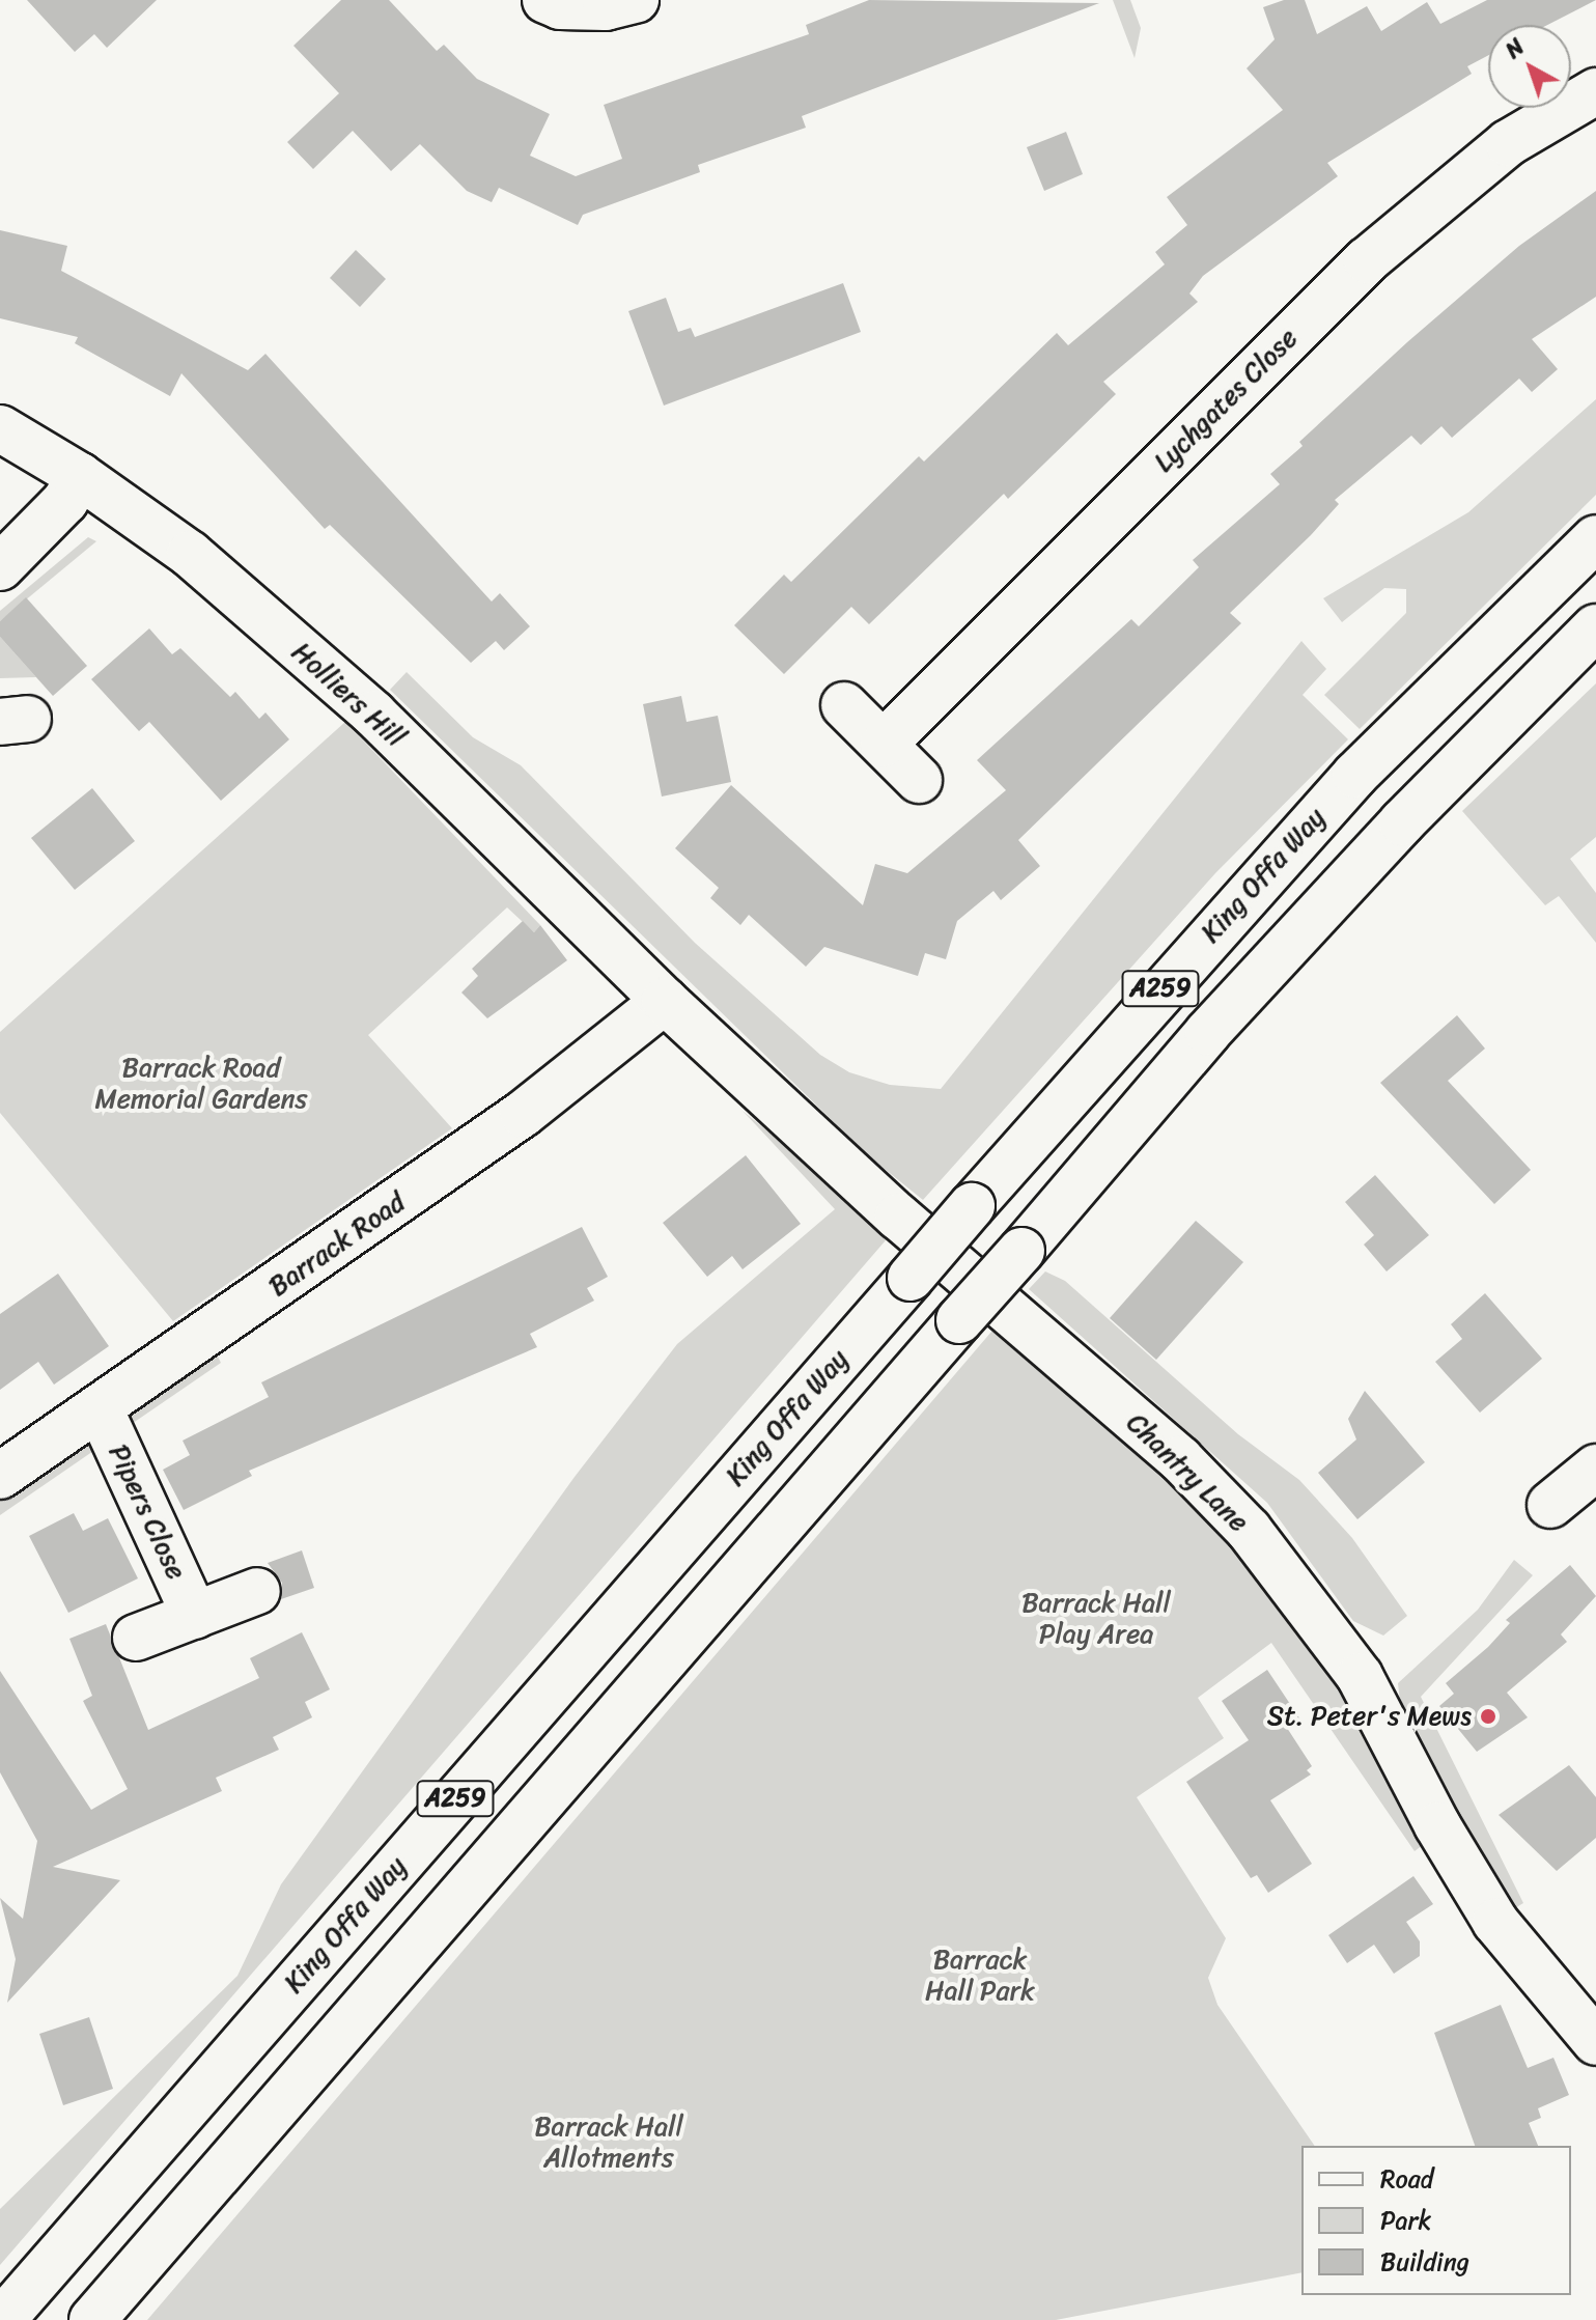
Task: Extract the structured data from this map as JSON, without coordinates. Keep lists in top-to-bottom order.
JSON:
{
  "streets": {
    "main road": [
      "Lychgates Close",
      "Holliers Hill",
      "King Offa Way",
      "A259",
      "Barrack Road",
      "Chantry Lane",
      "Pipers Close"
    ]
  },
  "crossings": [
    ["Holliers Hill", "Barrack Road"],
    ["Holliers Hill", "Chantry Lane"],
    ["Barrack Road", "Chantry Lane"],
    ["Barrack Road", "Pipers Close"]
  ],
  "parks": [
    "Barrack Road Memorial Gardens",
    "Barrack Hall Play Area",
    "Barrack Hall Park",
    "Barrack Hall Allotments"
  ],
  "places": ["St. Peter's Mews"],
  "legend": ["Road", "Park", "Building"],
  "north": "top left"
}
